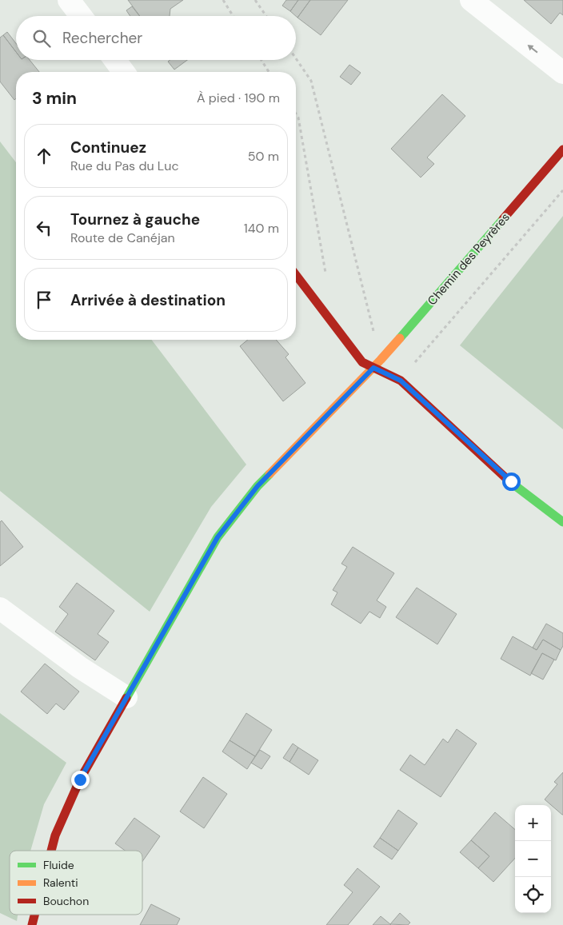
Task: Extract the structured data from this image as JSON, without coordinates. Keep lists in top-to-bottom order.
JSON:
{
  "streets": {
    "street": ["Chemin des Peyrères"]
  },
  "legend": ["Fluide", "Ralenti", "Bouchon"],
  "page": {
    "search": "Rechercher",
    "heading": ["3 min", "À pied · 190 m"],
    "list": [
      ["Continuez", "Rue du Pas du Luc", "50 m"],
      ["Tournez à gauche", "Route de Canéjan", "140 m"],
      "Arrivée à destination"
    ],
    "map_buttons": ["+", "−"]
  }
}
